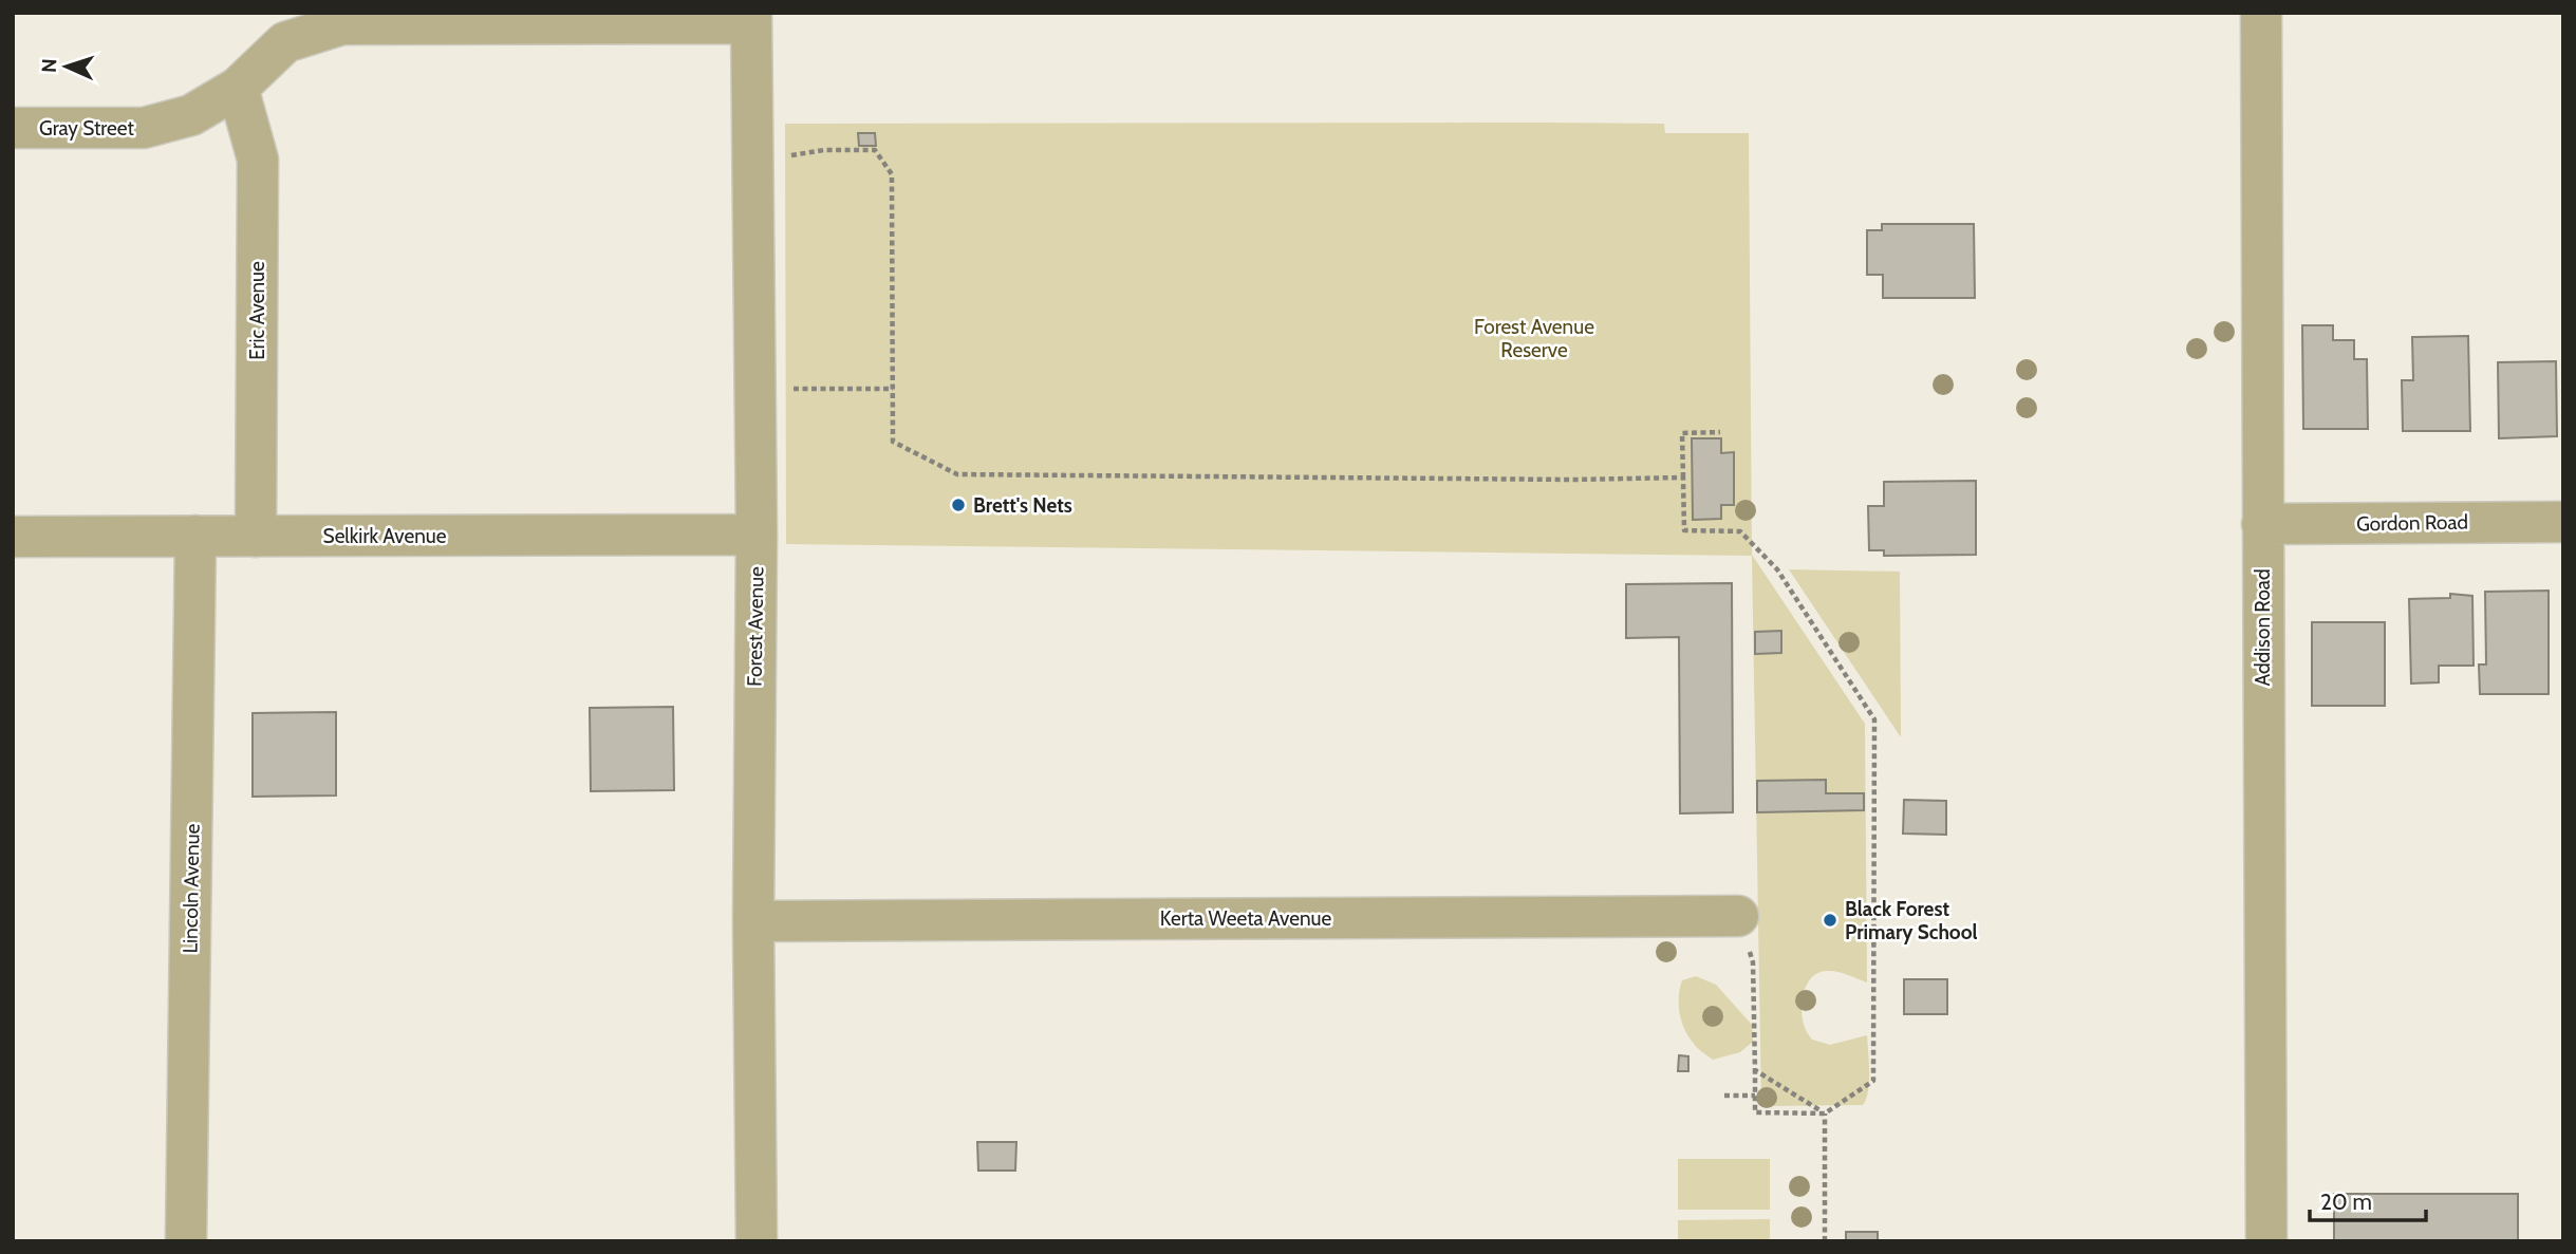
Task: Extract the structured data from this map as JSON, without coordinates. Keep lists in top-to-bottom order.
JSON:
{
  "streets": {
    "street": [
      "Gray Street",
      "Eric Avenue",
      "Gordon Road",
      "Selkirk Avenue",
      "Forest Avenue",
      "Addison Road",
      "Lincoln Avenue",
      "Kerta Weeta Avenue"
    ]
  },
  "crossings": [
    ["Gray Street", "Eric Avenue"],
    ["Gray Street", "Forest Avenue"],
    ["Eric Avenue", "Selkirk Avenue"],
    ["Gordon Road", "Addison Road"],
    ["Selkirk Avenue", "Forest Avenue"],
    ["Selkirk Avenue", "Lincoln Avenue"],
    ["Forest Avenue", "Kerta Weeta Avenue"]
  ],
  "parks": ["Forest Avenue Reserve"],
  "places": ["Brett's Nets", "Black Forest Primary School"],
  "scale_bar": "20 m",
  "north": "left"
}
